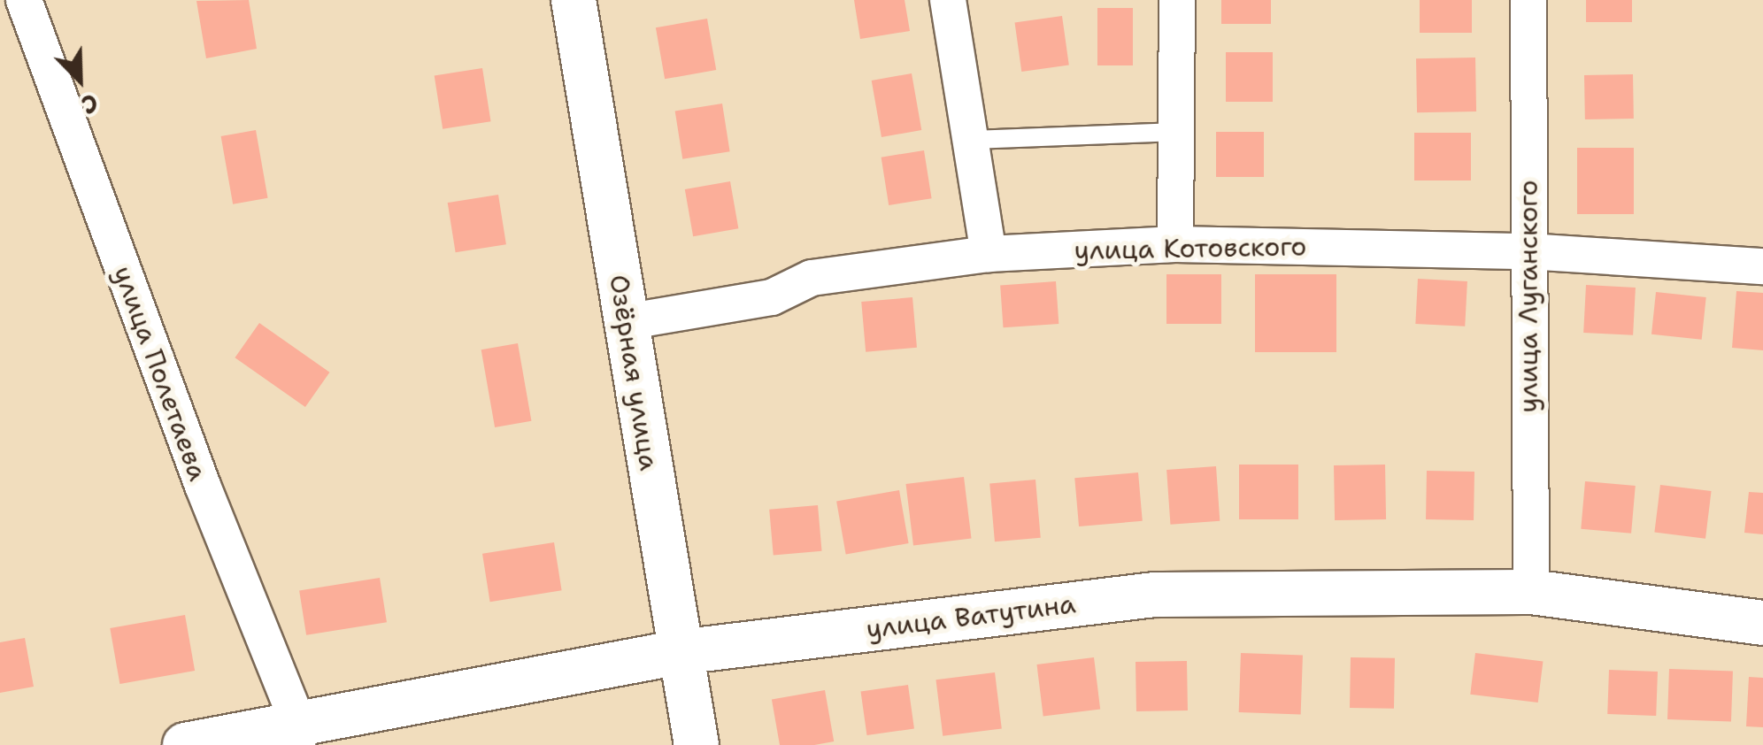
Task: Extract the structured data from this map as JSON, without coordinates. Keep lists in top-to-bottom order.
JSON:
{
  "streets": {
    "street": [
      "улица Котовского",
      "улица Луганского",
      "Озёрная улица",
      "улица Полетаева",
      "улица Ватутина"
    ]
  },
  "crossings": [
    ["улица Котовского", "улица Луганского"],
    ["улица Котовского", "Озёрная улица"],
    ["улица Луганского", "улица Ватутина"],
    ["Озёрная улица", "улица Ватутина"],
    ["улица Полетаева", "улица Ватутина"]
  ],
  "north": "bottom right"
}
